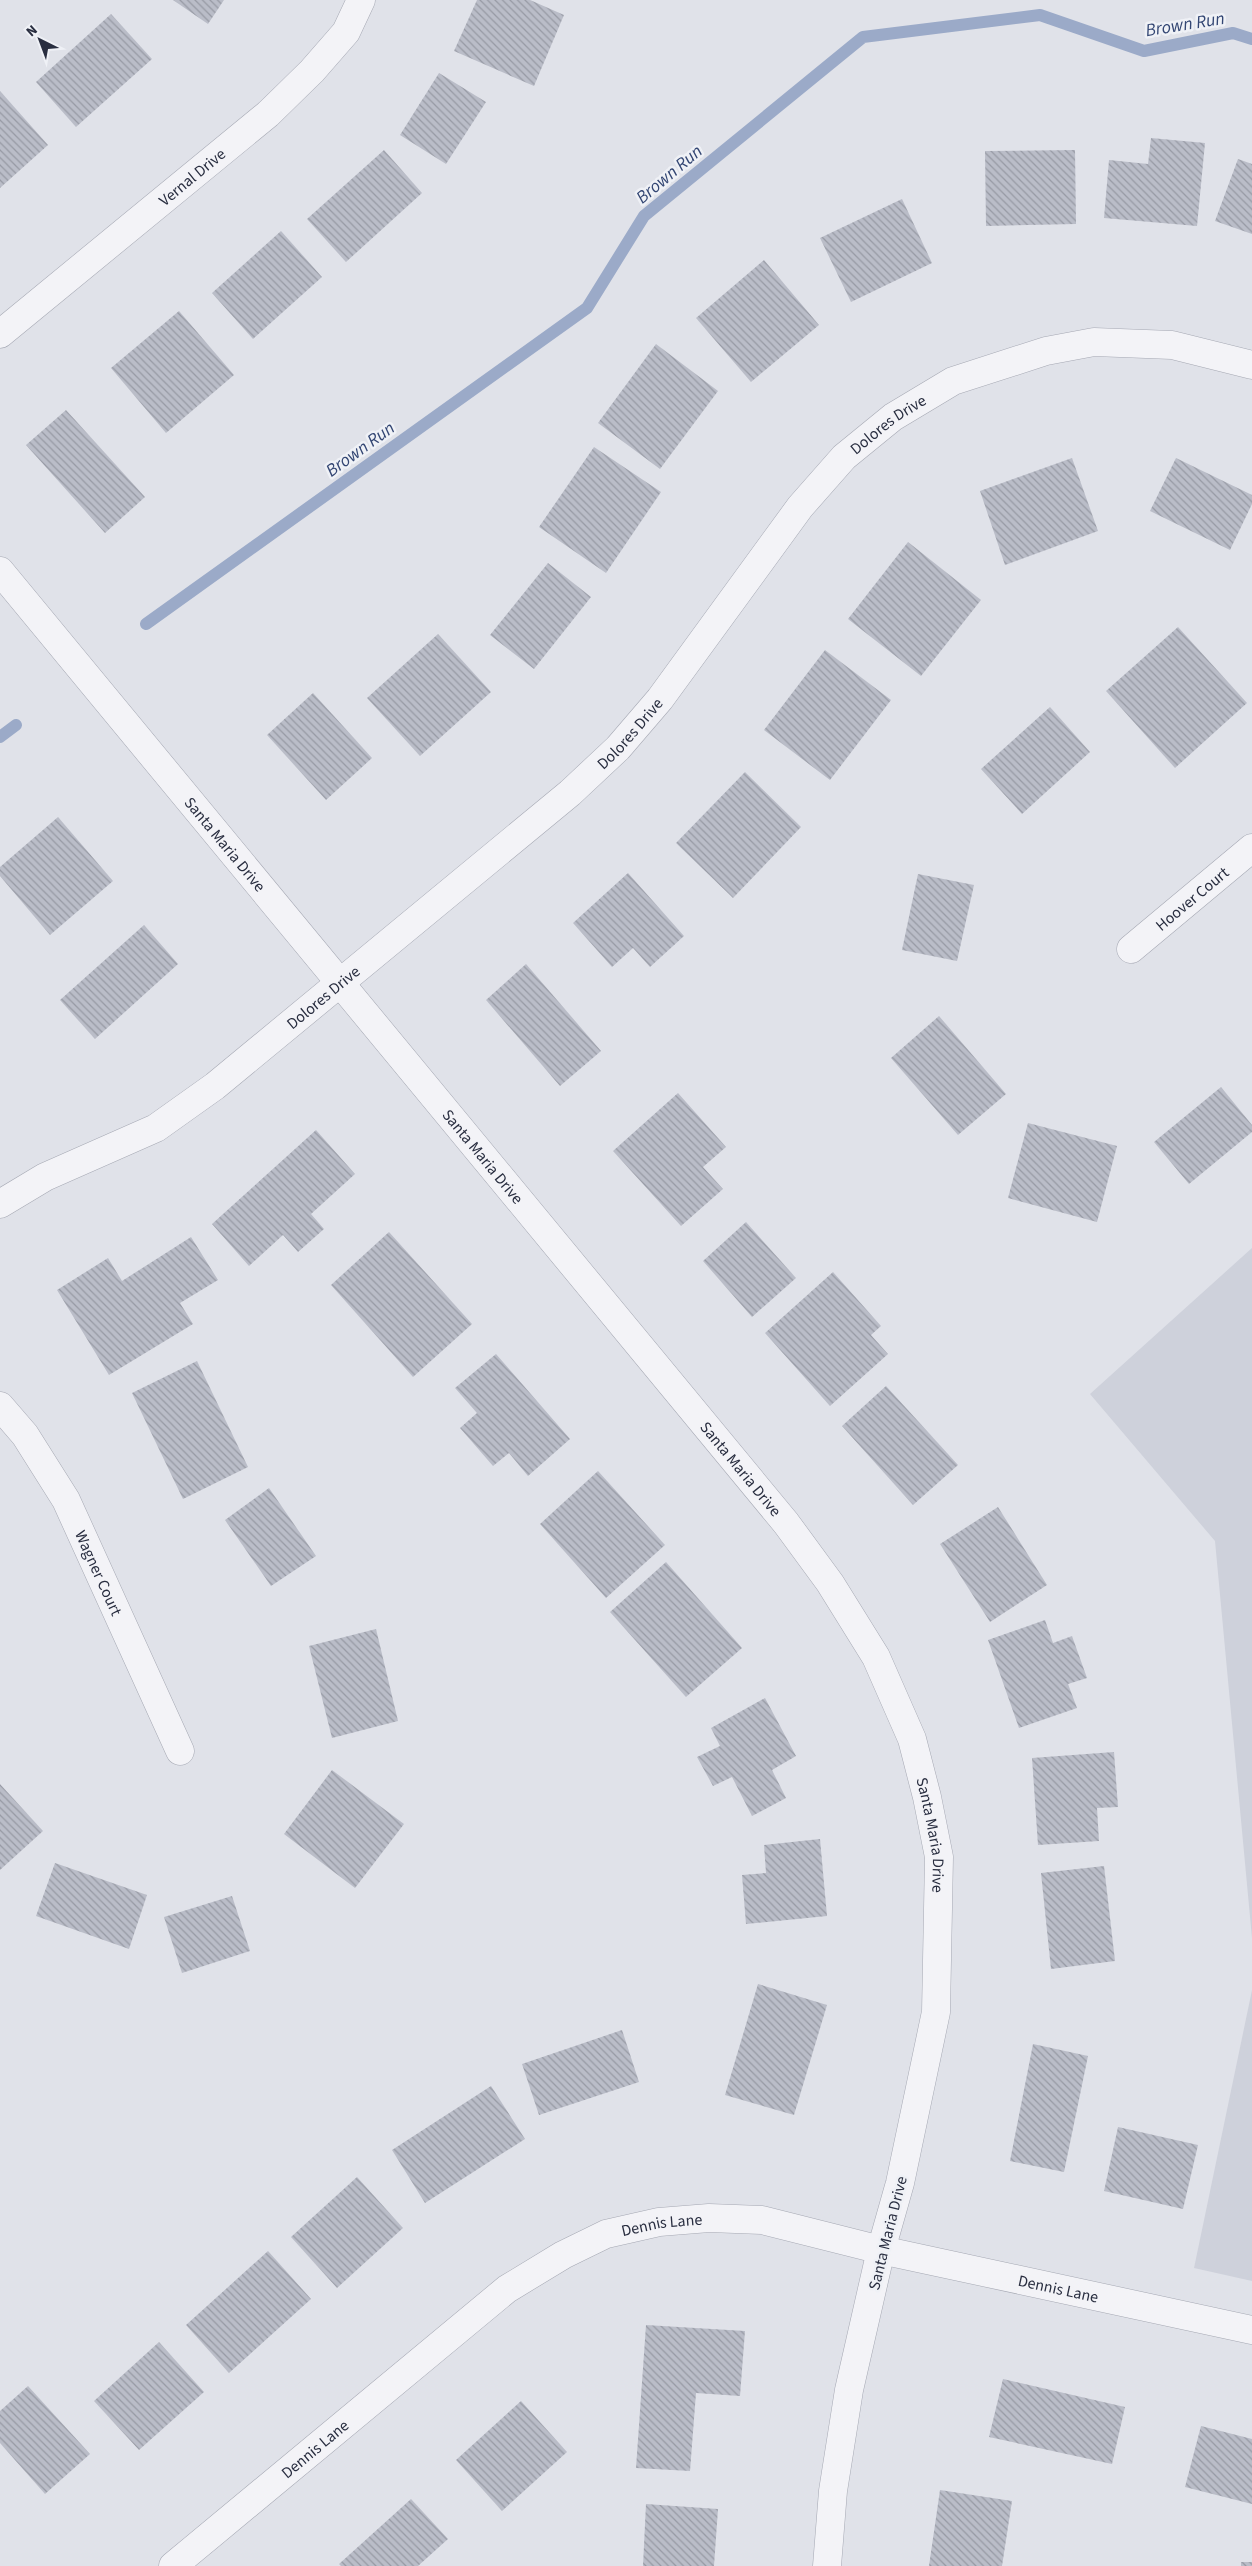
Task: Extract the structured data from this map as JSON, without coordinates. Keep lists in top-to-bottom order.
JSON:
{
  "streets": {
    "street": [
      "Vernal Drive",
      "Dolores Drive",
      "Santa Maria Drive",
      "Hoover Court",
      "Wagner Court",
      "Dennis Lane"
    ]
  },
  "crossings": [
    ["Dolores Drive", "Santa Maria Drive"],
    ["Santa Maria Drive", "Dennis Lane"]
  ],
  "water": ["Brown Run"],
  "north": "top left"
}
